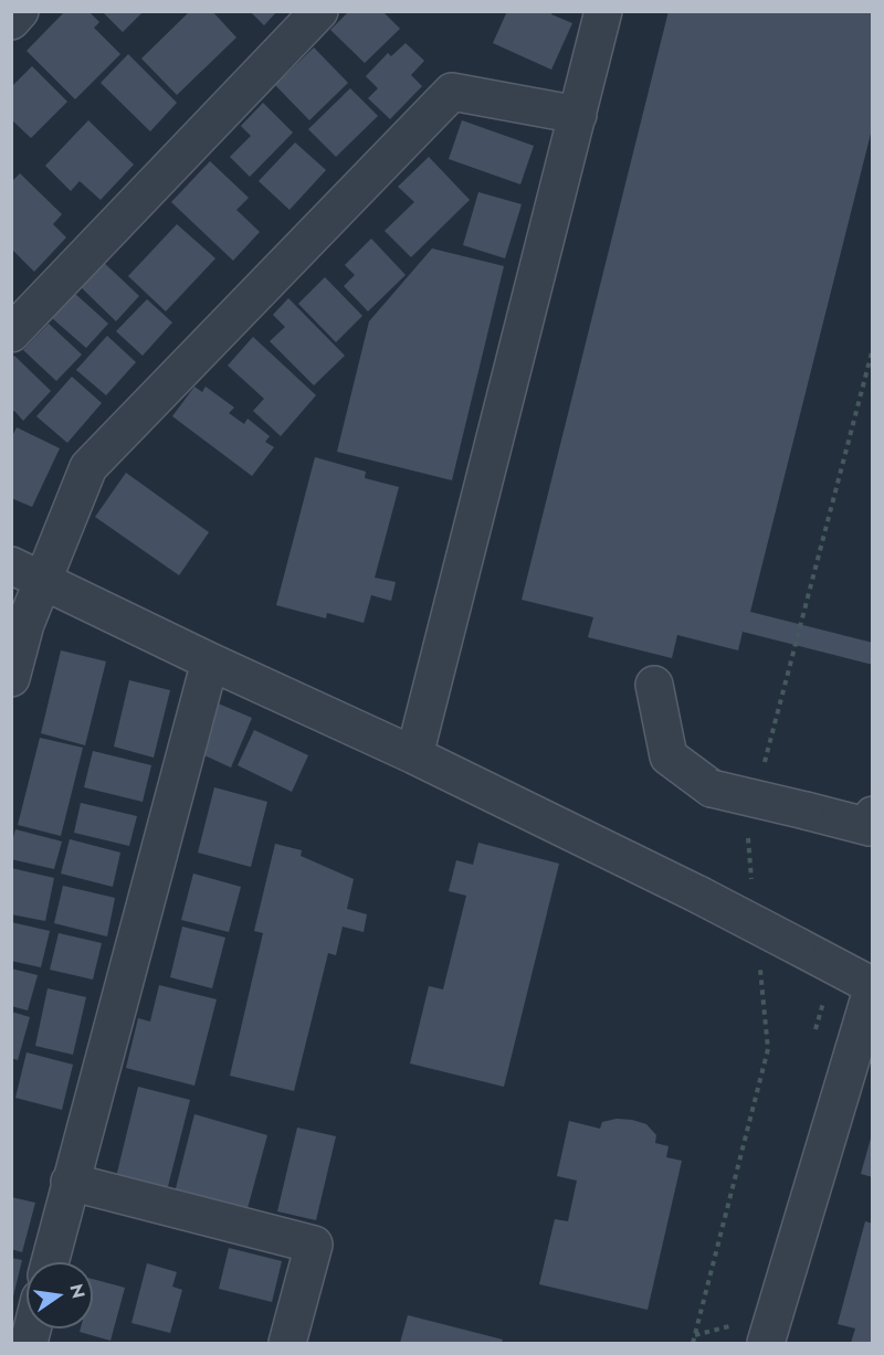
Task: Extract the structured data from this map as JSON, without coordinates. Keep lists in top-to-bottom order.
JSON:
{
  "north": "right"
}
